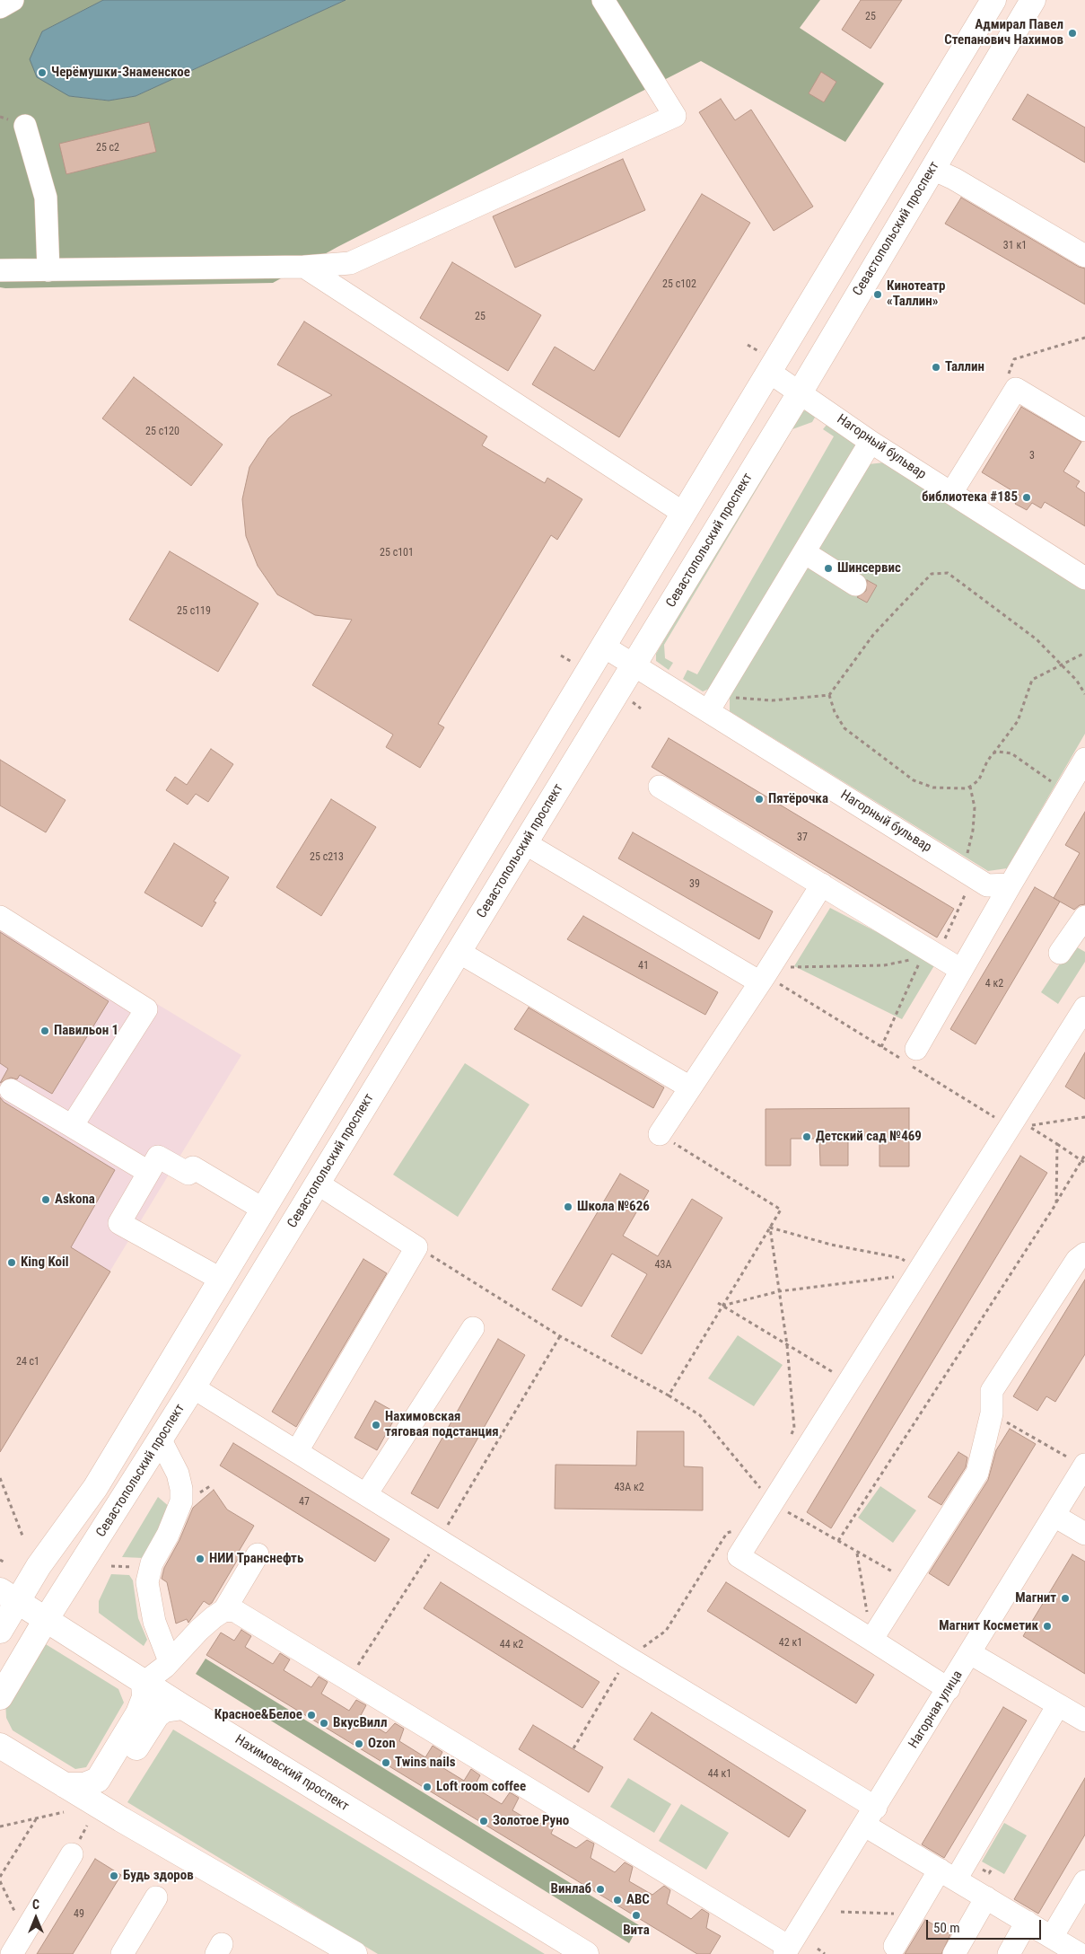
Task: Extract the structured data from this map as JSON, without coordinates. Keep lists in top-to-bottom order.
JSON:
{
  "streets": {
    "main road": ["Севастопольский проспект", "Нахимовский проспект"],
    "street": ["Нагорный бульвар", "Нагорная улица"]
  },
  "crossings": [
    ["Севастопольский проспект", "Нагорный бульвар"],
    ["Севастопольский проспект", "Нахимовский проспект"]
  ],
  "places": [
    "Адмирал Павел Степанович Нахимов",
    "Черёмушки-Знаменское",
    "Кинотеатр «Таллин»",
    "Таллин",
    "библиотека #185",
    "Шинсервис",
    "Пятёрочка",
    "Павильон 1",
    "Детский сад №469",
    "Askona",
    "Школа №626",
    "King Koil",
    "Нахимовская тяговая подстанция",
    "НИИ Транснефть",
    "Магнит",
    "Магнит Косметик",
    "Красное&Белое",
    "ВкусВилл",
    "Ozon",
    "Twins nails",
    "Loft room coffee",
    "Золотое Руно",
    "Будь здоров",
    "Винлаб",
    "ABC",
    "Вита"
  ],
  "house_numbers": [
    "25",
    "25 с2",
    "31 к1",
    "25 с102",
    "25",
    "25 с120",
    "3",
    "25 с101",
    "25 с119",
    "37",
    "25 с213",
    "39",
    "41",
    "4 к2",
    "43А",
    "24 с1",
    "43А к2",
    "47",
    "42 к1",
    "44 к2",
    "44 к1",
    "49"
  ],
  "scale_bar": "50 m",
  "north": "top"
}
